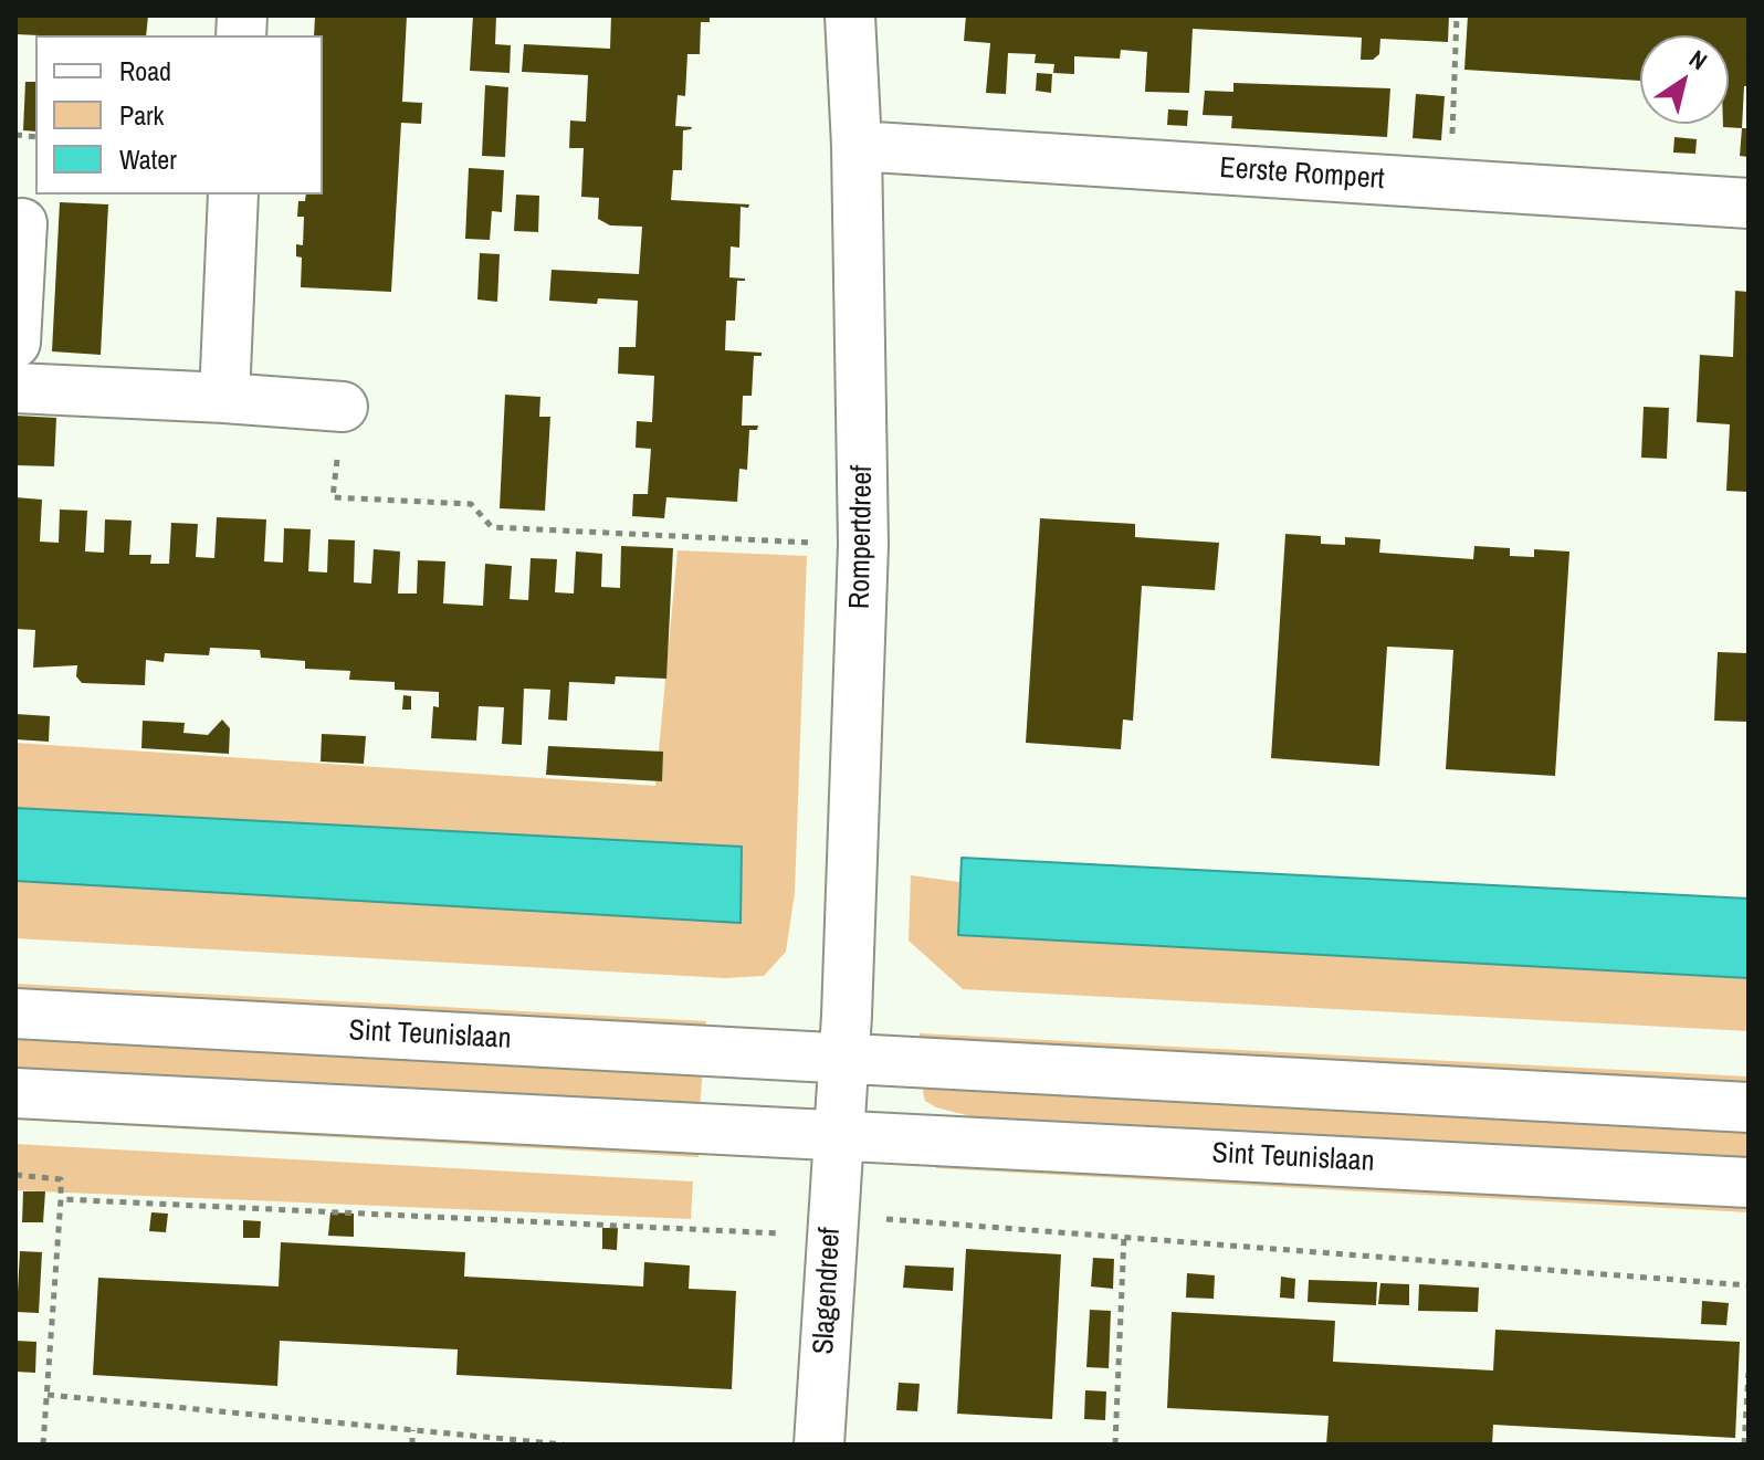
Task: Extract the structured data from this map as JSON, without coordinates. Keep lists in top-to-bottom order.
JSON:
{
  "streets": {
    "street": [
      "Eerste Rompert",
      "Rompertdreef",
      "Sint Teunislaan",
      "Slagendreef"
    ]
  },
  "crossings": [
    ["Eerste Rompert", "Rompertdreef"],
    ["Rompertdreef", "Sint Teunislaan"],
    ["Sint Teunislaan", "Slagendreef"]
  ],
  "legend": ["Road", "Park", "Water"],
  "north": "top right"
}
